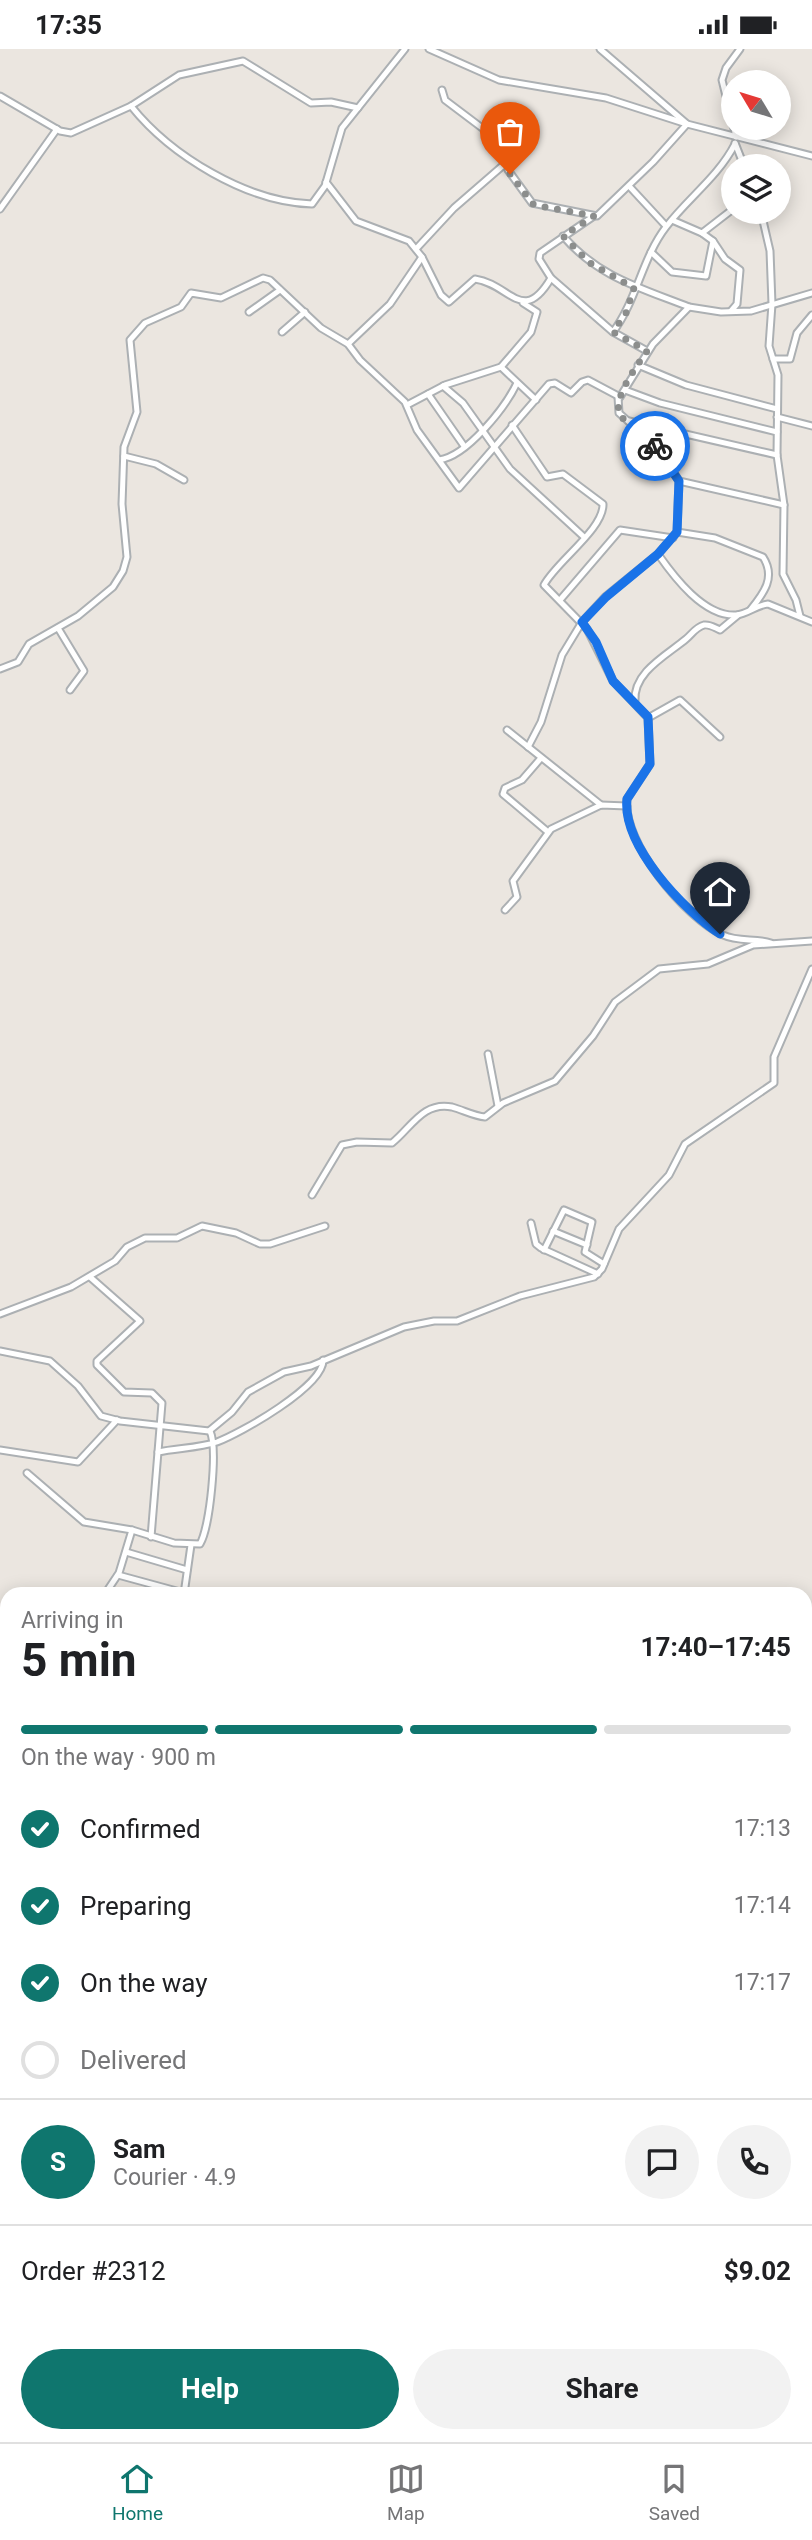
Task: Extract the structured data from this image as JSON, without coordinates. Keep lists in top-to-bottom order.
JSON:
{
  "north": "top left",
  "page": {
    "status": "17:35",
    "heading": ["5 min", "Arriving in", "17:40–17:45"],
    "panel": [
      "Sam",
      "Courier · 4.9",
      "Order #2312",
      "$9.02"
    ],
    "bar": "On the way · 900 m",
    "list": [
      ["Confirmed", "17:13"],
      ["Preparing", "17:14"],
      ["On the way", "17:17"],
      "Delivered"
    ],
    "round": "S",
    "buttons": ["Help", "Share"],
    "tabs": ["Home", "Map", "Saved"]
  }
}
